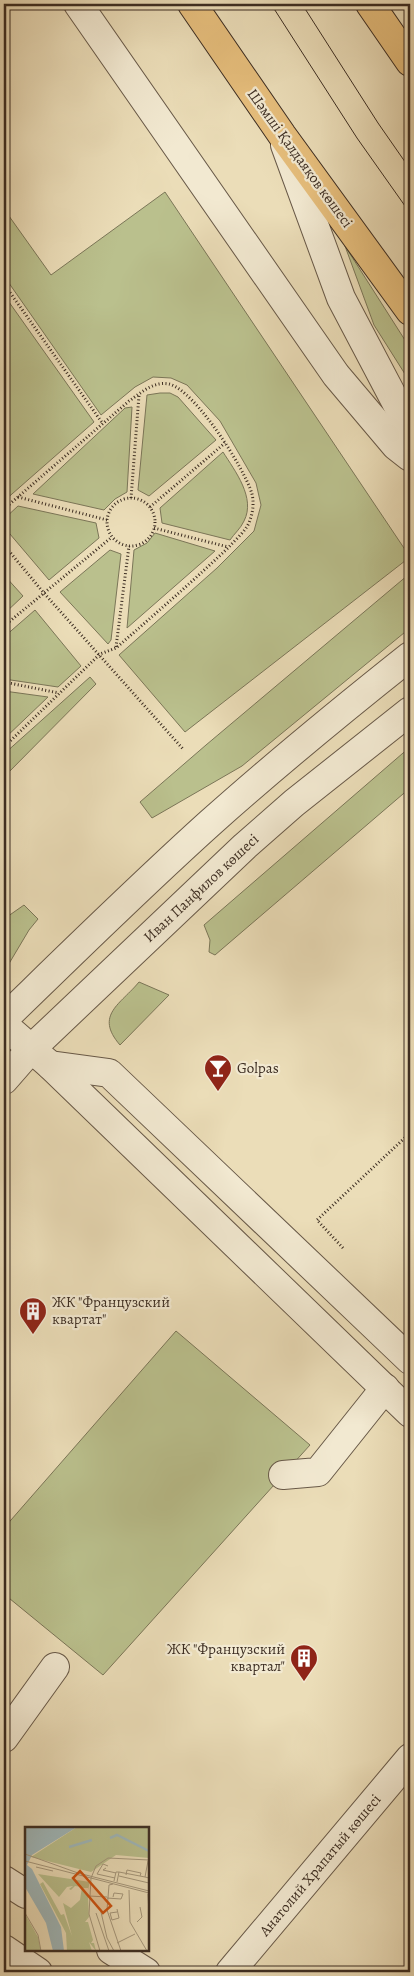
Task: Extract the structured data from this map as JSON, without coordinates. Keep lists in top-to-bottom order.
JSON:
{
  "streets": {
    "main road": ["Шәмші Қалдаяқов көшесі"],
    "street": ["Иван Панфилов көшесі", "Анатолий Храпатый көшесі"]
  },
  "places": {
    "bar": ["Golpas"],
    "building": ["ЖК \"Французский квартат\"", "ЖК \"Французский квартал\""]
  }
}
